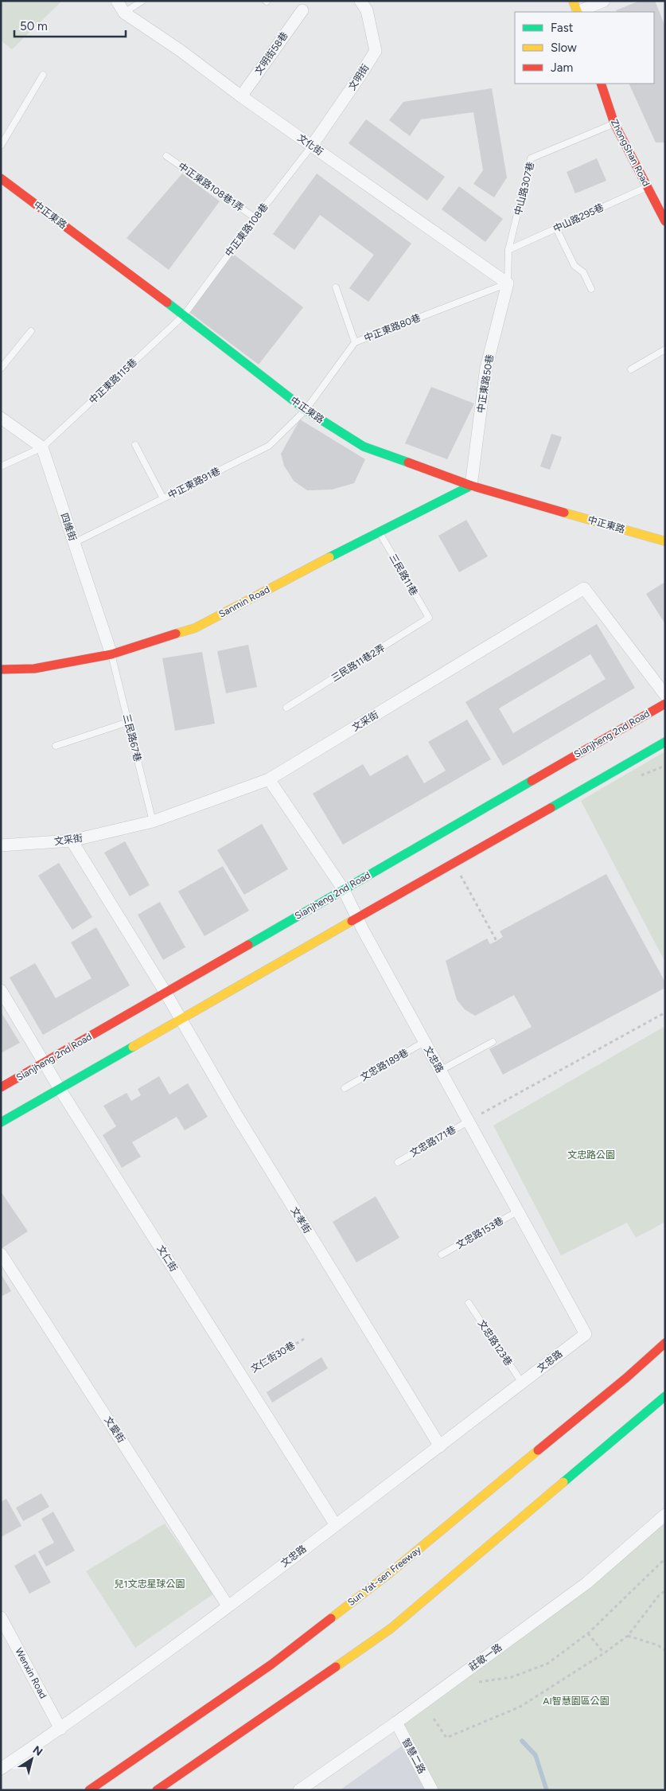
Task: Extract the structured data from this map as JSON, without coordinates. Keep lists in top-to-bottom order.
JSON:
{
  "streets": {
    "main road": [
      "ZhongShan Road",
      "中正東路",
      "Sanmin Road",
      "Sianjheng 2nd Road",
      "Sun Yat-sen Freeway"
    ],
    "street": [
      "文明街58巷",
      "文明街",
      "文化街",
      "中正東路50巷",
      "四維街",
      "文采街",
      "文忠路",
      "文孝街",
      "文仁街",
      "文愛街",
      "莊敬一路",
      "Wenxin Road",
      "智慧二路"
    ],
    "lane": [
      "中正東路108巷1弄",
      "中山路307巷",
      "中山路295巷",
      "中正東路108巷",
      "中正東路80巷",
      "中正東路115巷",
      "中正東路91巷",
      "三民路11巷",
      "三民路11巷2弄",
      "三民路67巷",
      "文忠路189巷",
      "文忠路171巷",
      "文忠路153巷",
      "文忠路123巷"
    ],
    "path": ["文仁街30巷"]
  },
  "crossings": [
    ["文明街58巷", "文化街"],
    ["文明街", "文化街"],
    ["文明街", "中正東路108巷"],
    ["文化街", "中山路307巷"],
    ["文化街", "中正東路108巷"],
    ["文化街", "中正東路80巷"],
    ["文化街", "中正東路50巷"],
    ["ZhongShan Road", "中山路307巷"],
    ["ZhongShan Road", "中山路295巷"],
    ["中正東路108巷1弄", "中正東路108巷"],
    ["中山路307巷", "中山路295巷"],
    ["中山路307巷", "中正東路80巷"],
    ["中山路307巷", "中正東路50巷"],
    ["中正東路", "中正東路108巷"],
    ["中正東路", "中正東路80巷"],
    ["中正東路", "中正東路115巷"],
    ["中正東路", "中正東路50巷"],
    ["中正東路", "中正東路91巷"],
    ["中正東路", "Sanmin Road"],
    ["中正東路108巷", "中正東路115巷"],
    ["中正東路80巷", "中正東路50巷"],
    ["中正東路80巷", "中正東路91巷"],
    ["中正東路115巷", "四維街"],
    ["中正東路50巷", "Sanmin Road"],
    ["中正東路91巷", "四維街"],
    ["四維街", "Sanmin Road"],
    ["四維街", "三民路67巷"],
    ["三民路11巷", "Sanmin Road"],
    ["三民路11巷", "三民路11巷2弄"],
    ["Sanmin Road", "三民路67巷"],
    ["文采街", "三民路67巷"],
    ["文采街", "文忠路"],
    ["文采街", "文孝街"],
    ["Sianjheng 2nd Road", "文忠路"],
    ["Sianjheng 2nd Road", "文孝街"],
    ["Sianjheng 2nd Road", "文仁街"],
    ["文忠路", "文忠路189巷"],
    ["文忠路", "文忠路171巷"],
    ["文忠路", "文孝街"],
    ["文忠路", "文忠路153巷"],
    ["文忠路", "文仁街"],
    ["文忠路", "文忠路123巷"],
    ["文忠路", "文愛街"],
    ["文忠路", "Wenxin Road"],
    ["文仁街", "文仁街30巷"],
    ["莊敬一路", "智慧二路"]
  ],
  "parks": ["文忠路公園", "兒1文忠星球公園", "AI智慧園區公園"],
  "legend": ["Fast", "Slow", "Jam"],
  "scale_bar": "50 m",
  "north": "top right"
}
